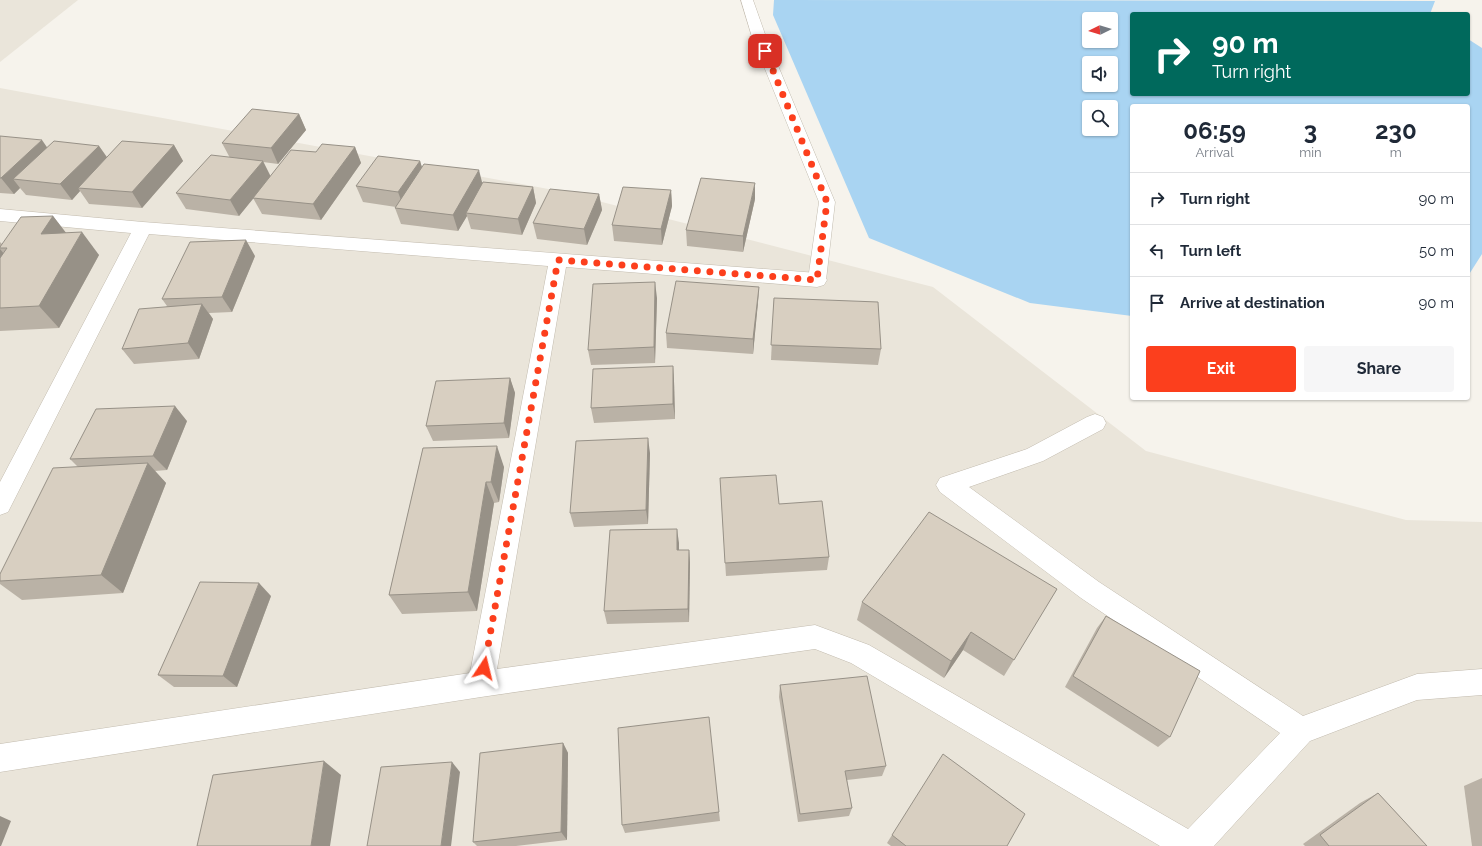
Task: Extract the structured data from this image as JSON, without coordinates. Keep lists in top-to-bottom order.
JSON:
{
  "north": "left",
  "page": {
    "turn": ["90 m", "Turn right"],
    "eta": [
      "06:59",
      "Arrival",
      "3",
      "min",
      "230",
      "m"
    ],
    "list": [
      {
        "name": "Turn right",
        "value": "90 m"
      },
      {
        "name": "Turn left",
        "value": "50 m"
      },
      {
        "name": "Arrive at destination",
        "value": "90 m"
      }
    ],
    "buttons": ["Exit", "Share"]
  }
}
